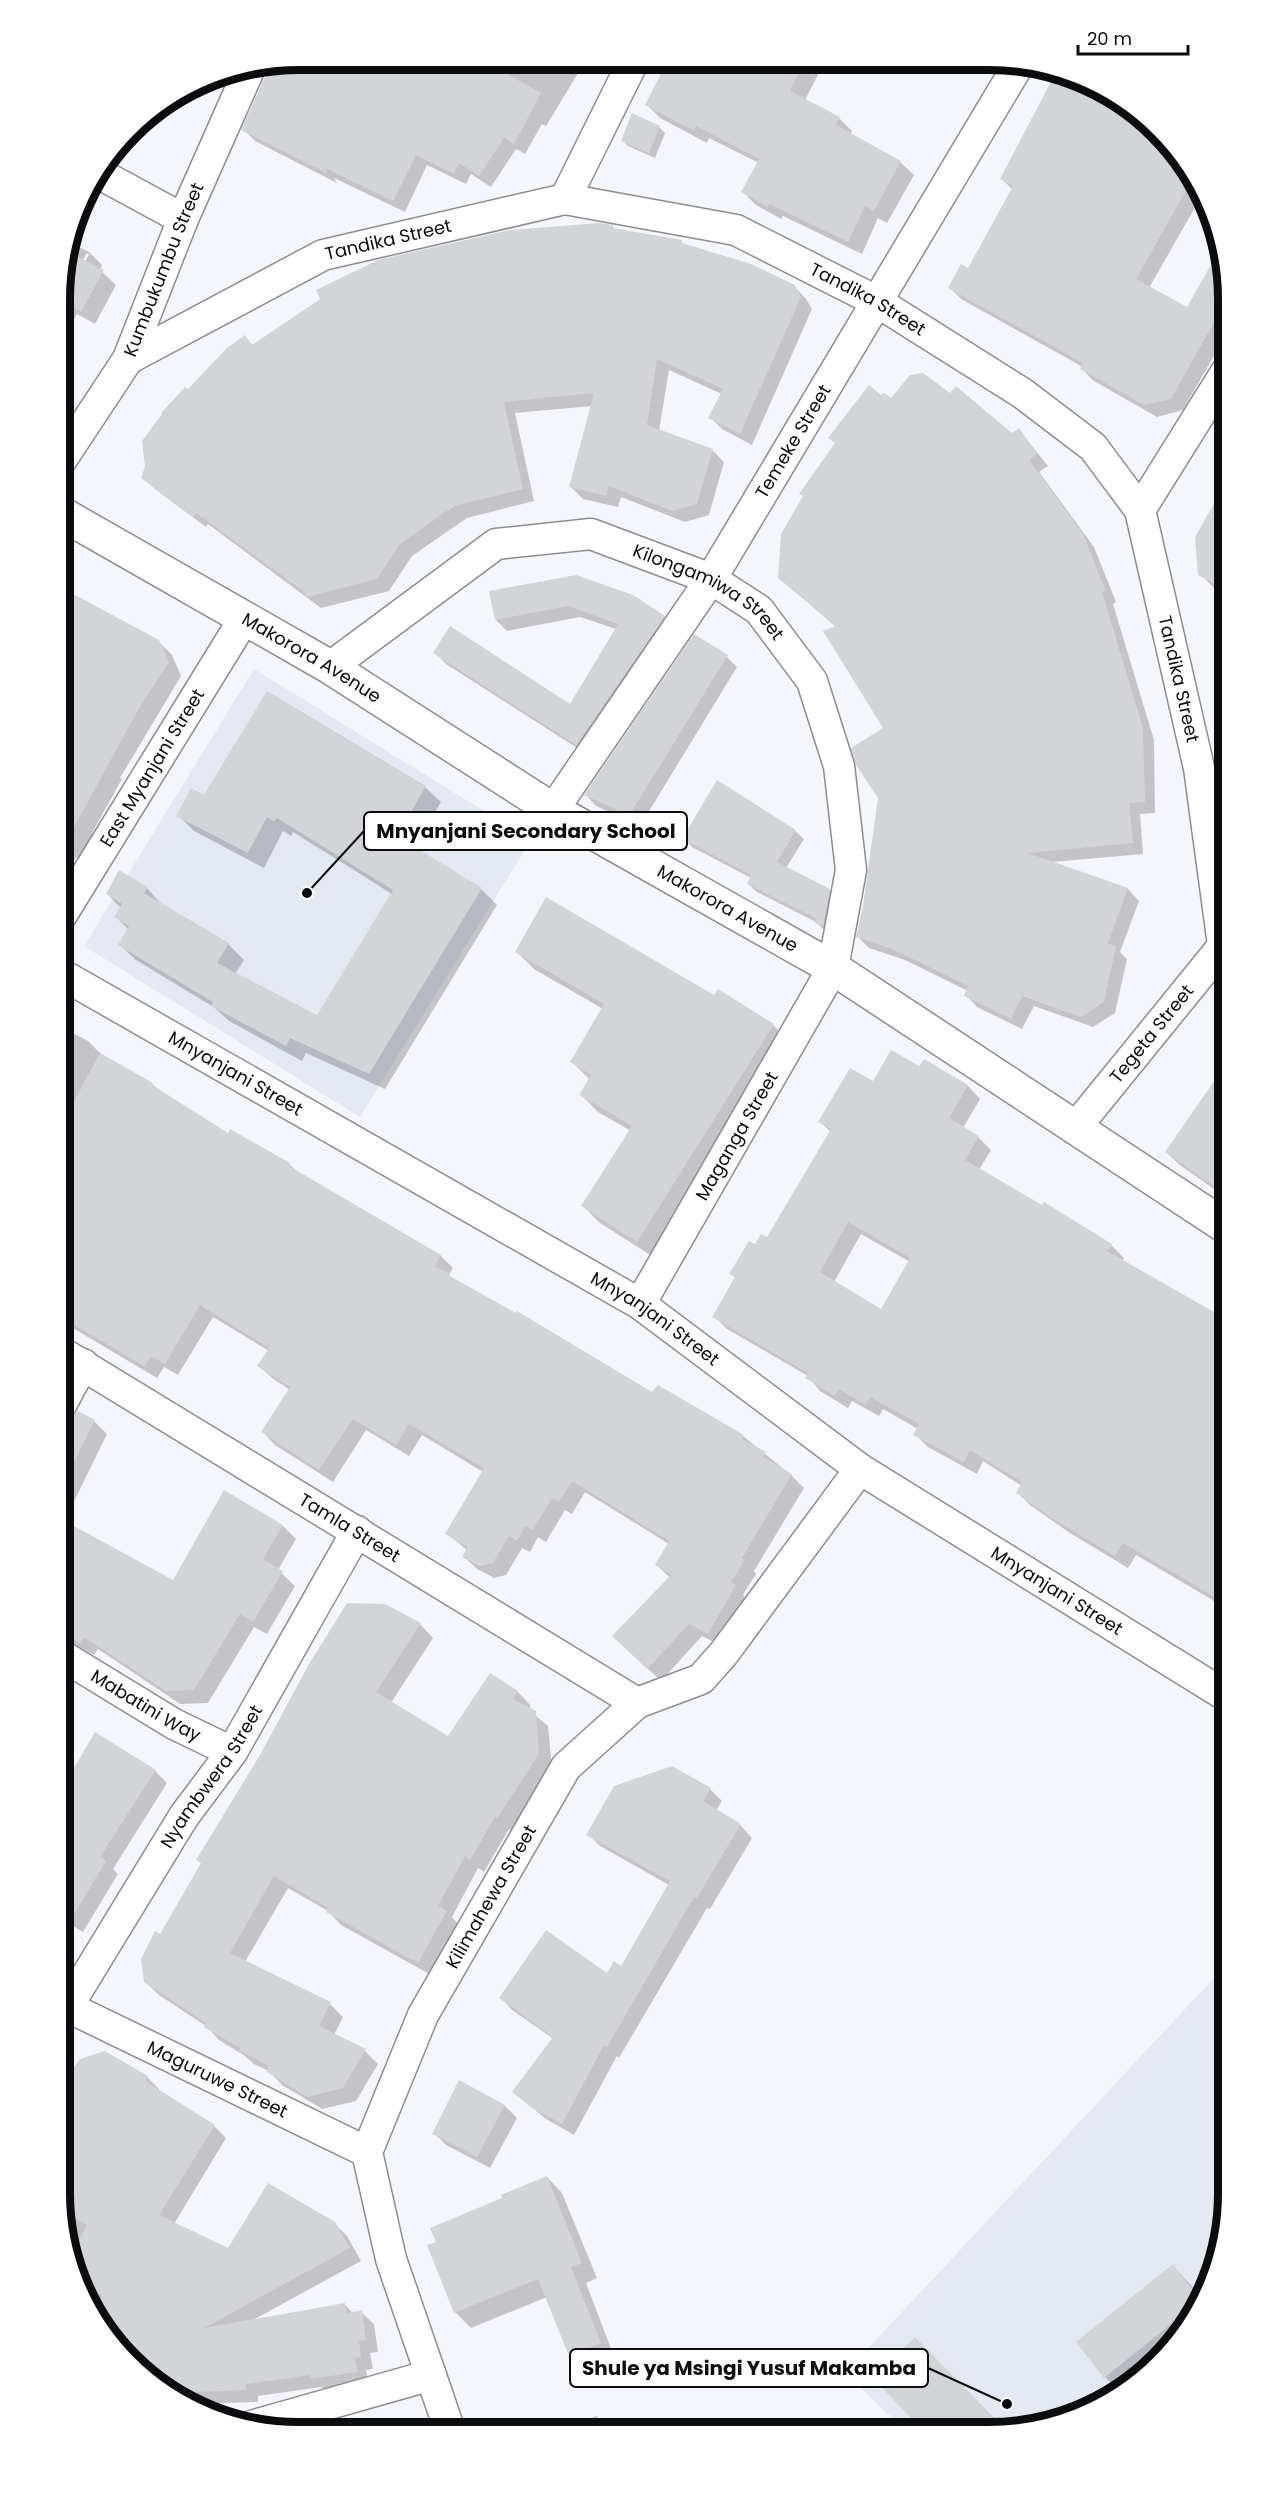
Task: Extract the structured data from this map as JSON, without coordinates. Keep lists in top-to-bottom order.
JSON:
{
  "streets": {
    "street": [
      "Tandika Street",
      "Kumbukumbu Street",
      "Temeke Street",
      "Kilongamiwa Street",
      "Makorora Avenue",
      "East Myanjani Street",
      "Tegeta Street",
      "Mnyanjani Street",
      "Maganga Street",
      "Tamla Street",
      "Mabatini Way",
      "Nyambwera Street",
      "Kilimahewa Street",
      "Maguruwe Street"
    ]
  },
  "crossings": [
    ["Tandika Street", "Kumbukumbu Street"],
    ["Tandika Street", "Temeke Street"],
    ["Temeke Street", "Kilongamiwa Street"],
    ["Temeke Street", "Makorora Avenue"],
    ["Kilongamiwa Street", "Makorora Avenue"],
    ["Kilongamiwa Street", "Maganga Street"],
    ["Makorora Avenue", "East Myanjani Street"],
    ["Makorora Avenue", "Tegeta Street"],
    ["Makorora Avenue", "Maganga Street"],
    ["Mnyanjani Street", "Maganga Street"],
    ["Mnyanjani Street", "Kilimahewa Street"],
    ["Tamla Street", "Nyambwera Street"],
    ["Tamla Street", "Kilimahewa Street"],
    ["Mabatini Way", "Nyambwera Street"],
    ["Kilimahewa Street", "Maguruwe Street"]
  ],
  "places": ["Mnyanjani Secondary School", "Shule ya Msingi Yusuf Makamba"],
  "scale_bar": "20 m"
}
